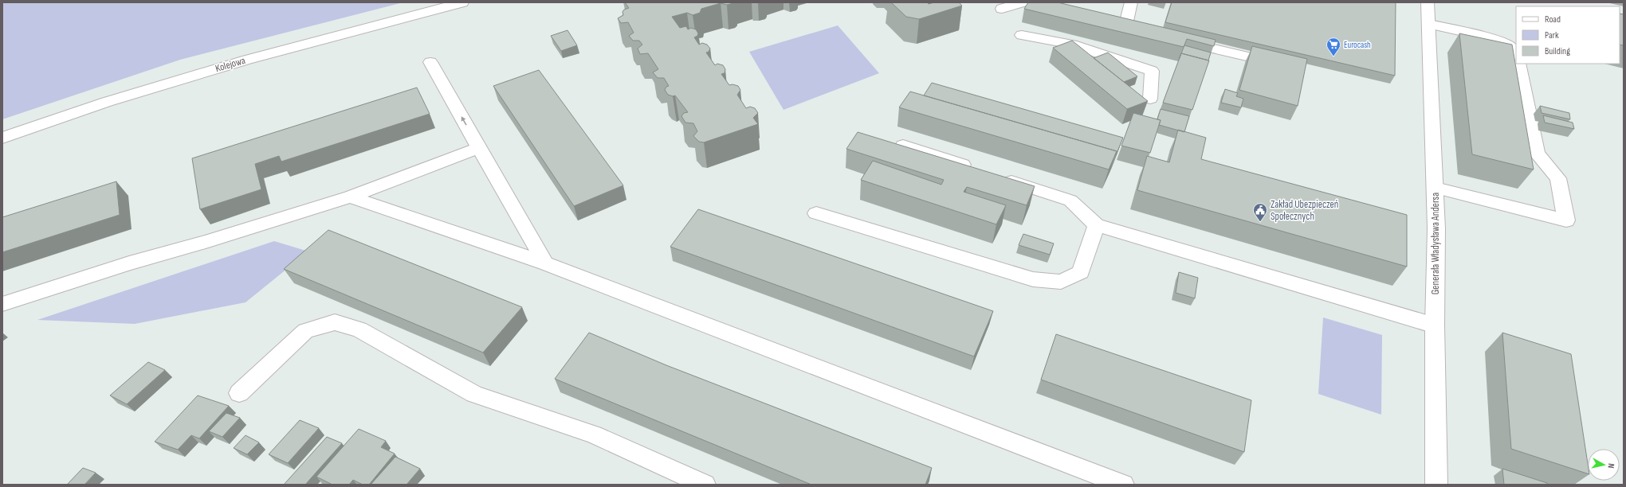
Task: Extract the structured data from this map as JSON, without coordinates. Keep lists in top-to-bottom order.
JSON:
{
  "streets": {
    "street": ["Kolejowa", "Generała Władysława Andersa"]
  },
  "places": {
    "supermarket": ["Eurocash"],
    "public building": ["Zakład Ubezpieczeń Społecznych"]
  },
  "legend": ["Road", "Park", "Building"],
  "north": "right"
}
